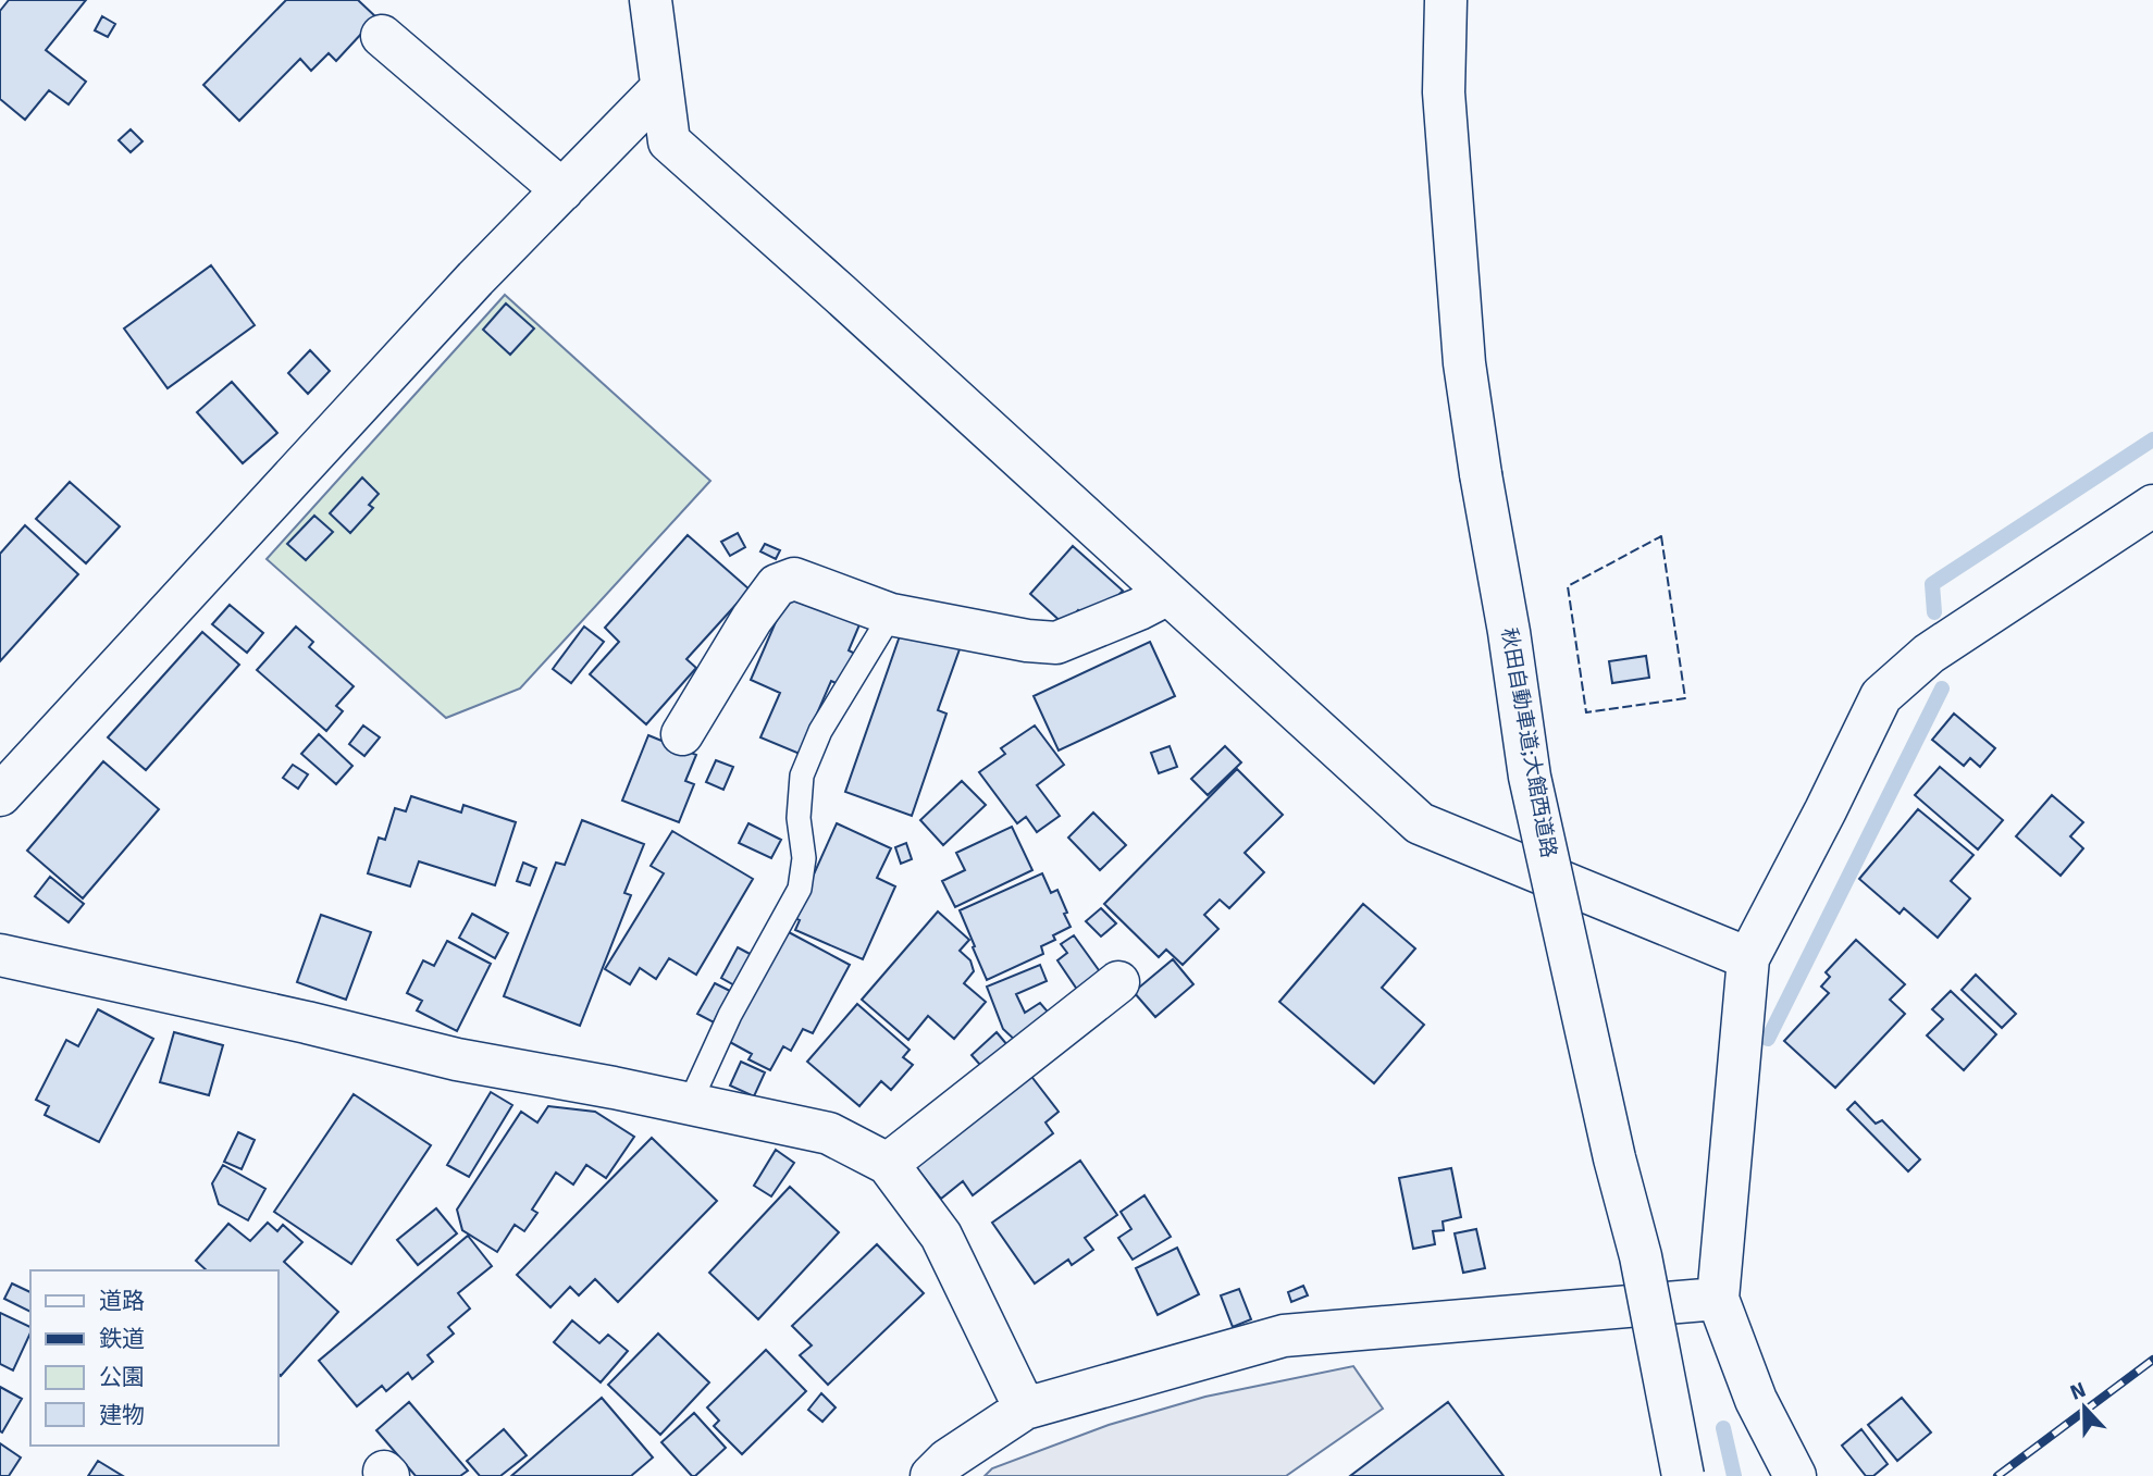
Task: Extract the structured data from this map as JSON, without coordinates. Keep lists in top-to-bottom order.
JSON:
{
  "streets": {
    "main road": ["秋田自動車道;大館西道路"]
  },
  "legend": [
    "道路",
    "鉄道",
    "公園",
    "建物"
  ],
  "north": "top"
}
